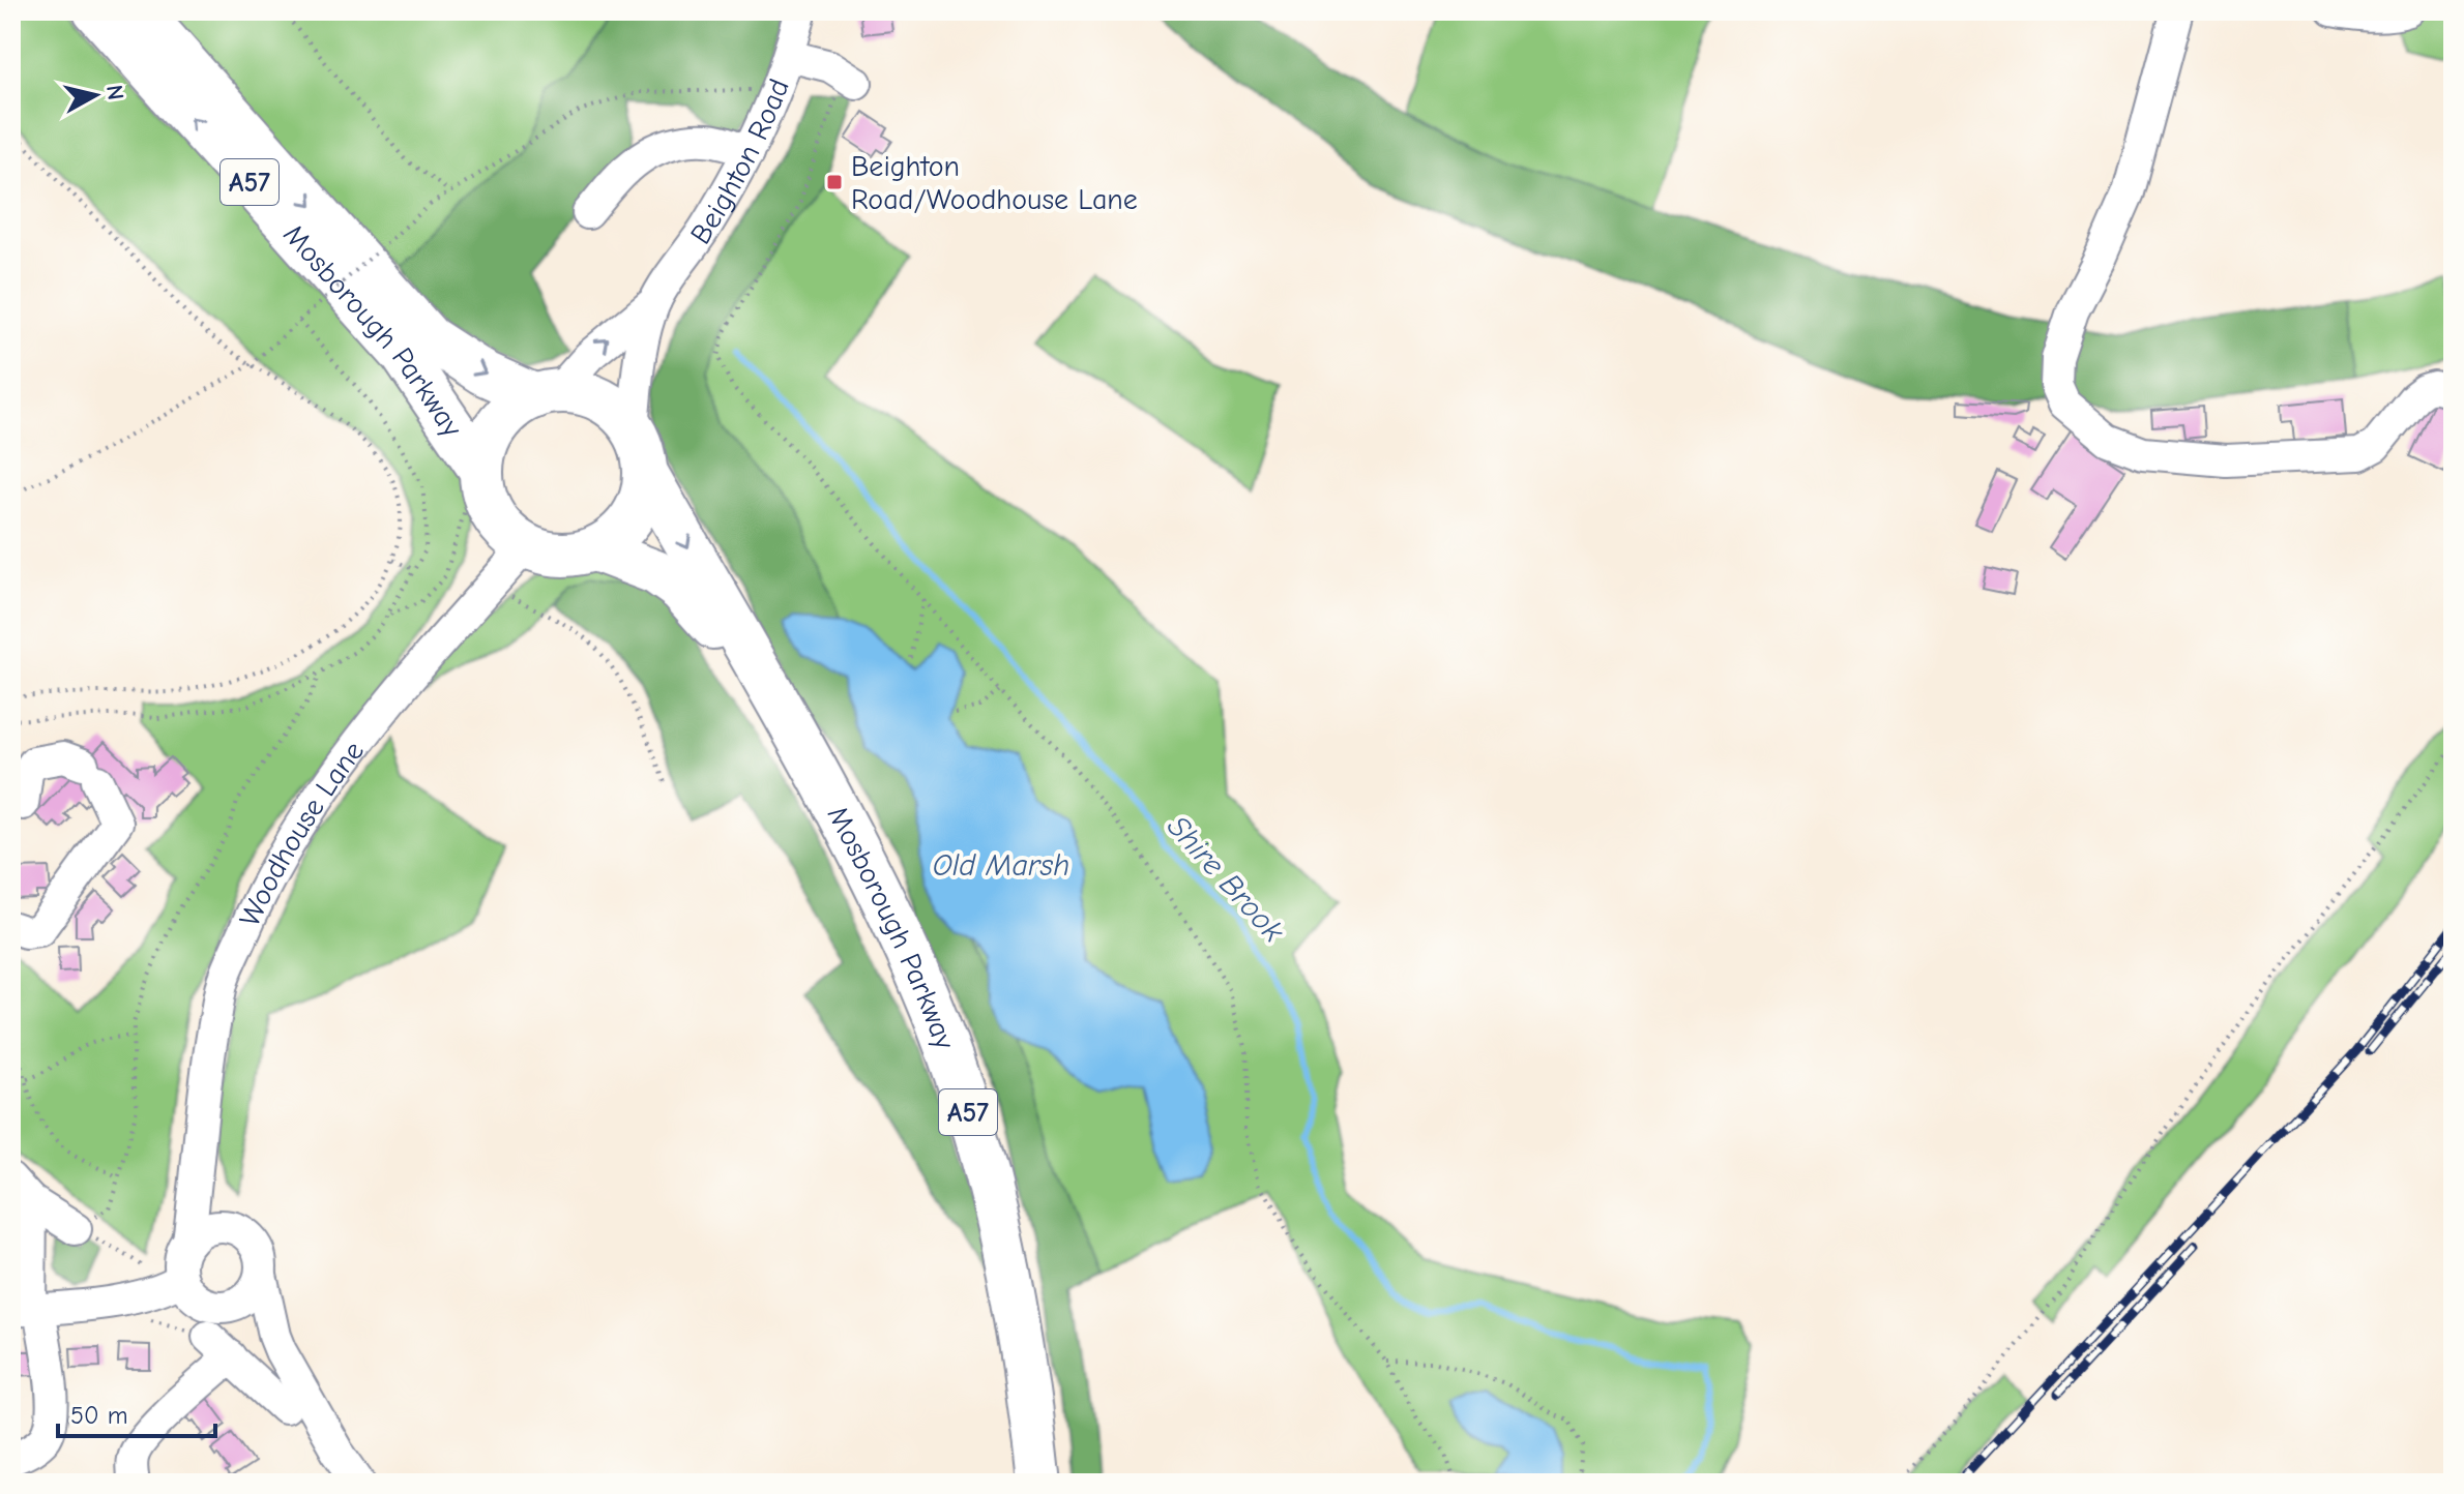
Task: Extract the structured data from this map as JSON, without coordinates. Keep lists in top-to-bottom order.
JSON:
{
  "streets": {
    "highway": ["A57", "Mosborough Parkway"],
    "street": ["Beighton Road", "Woodhouse Lane"]
  },
  "crossings": [
    ["Beighton Road", "Mosborough Parkway"],
    ["Beighton Road", "Woodhouse Lane"],
    ["Mosborough Parkway", "Woodhouse Lane"]
  ],
  "water": ["Old Marsh", "Shire Brook"],
  "places": {
    "transit": ["Beighton Road/Woodhouse Lane"]
  },
  "scale_bar": "50 m",
  "north": "right"
}
